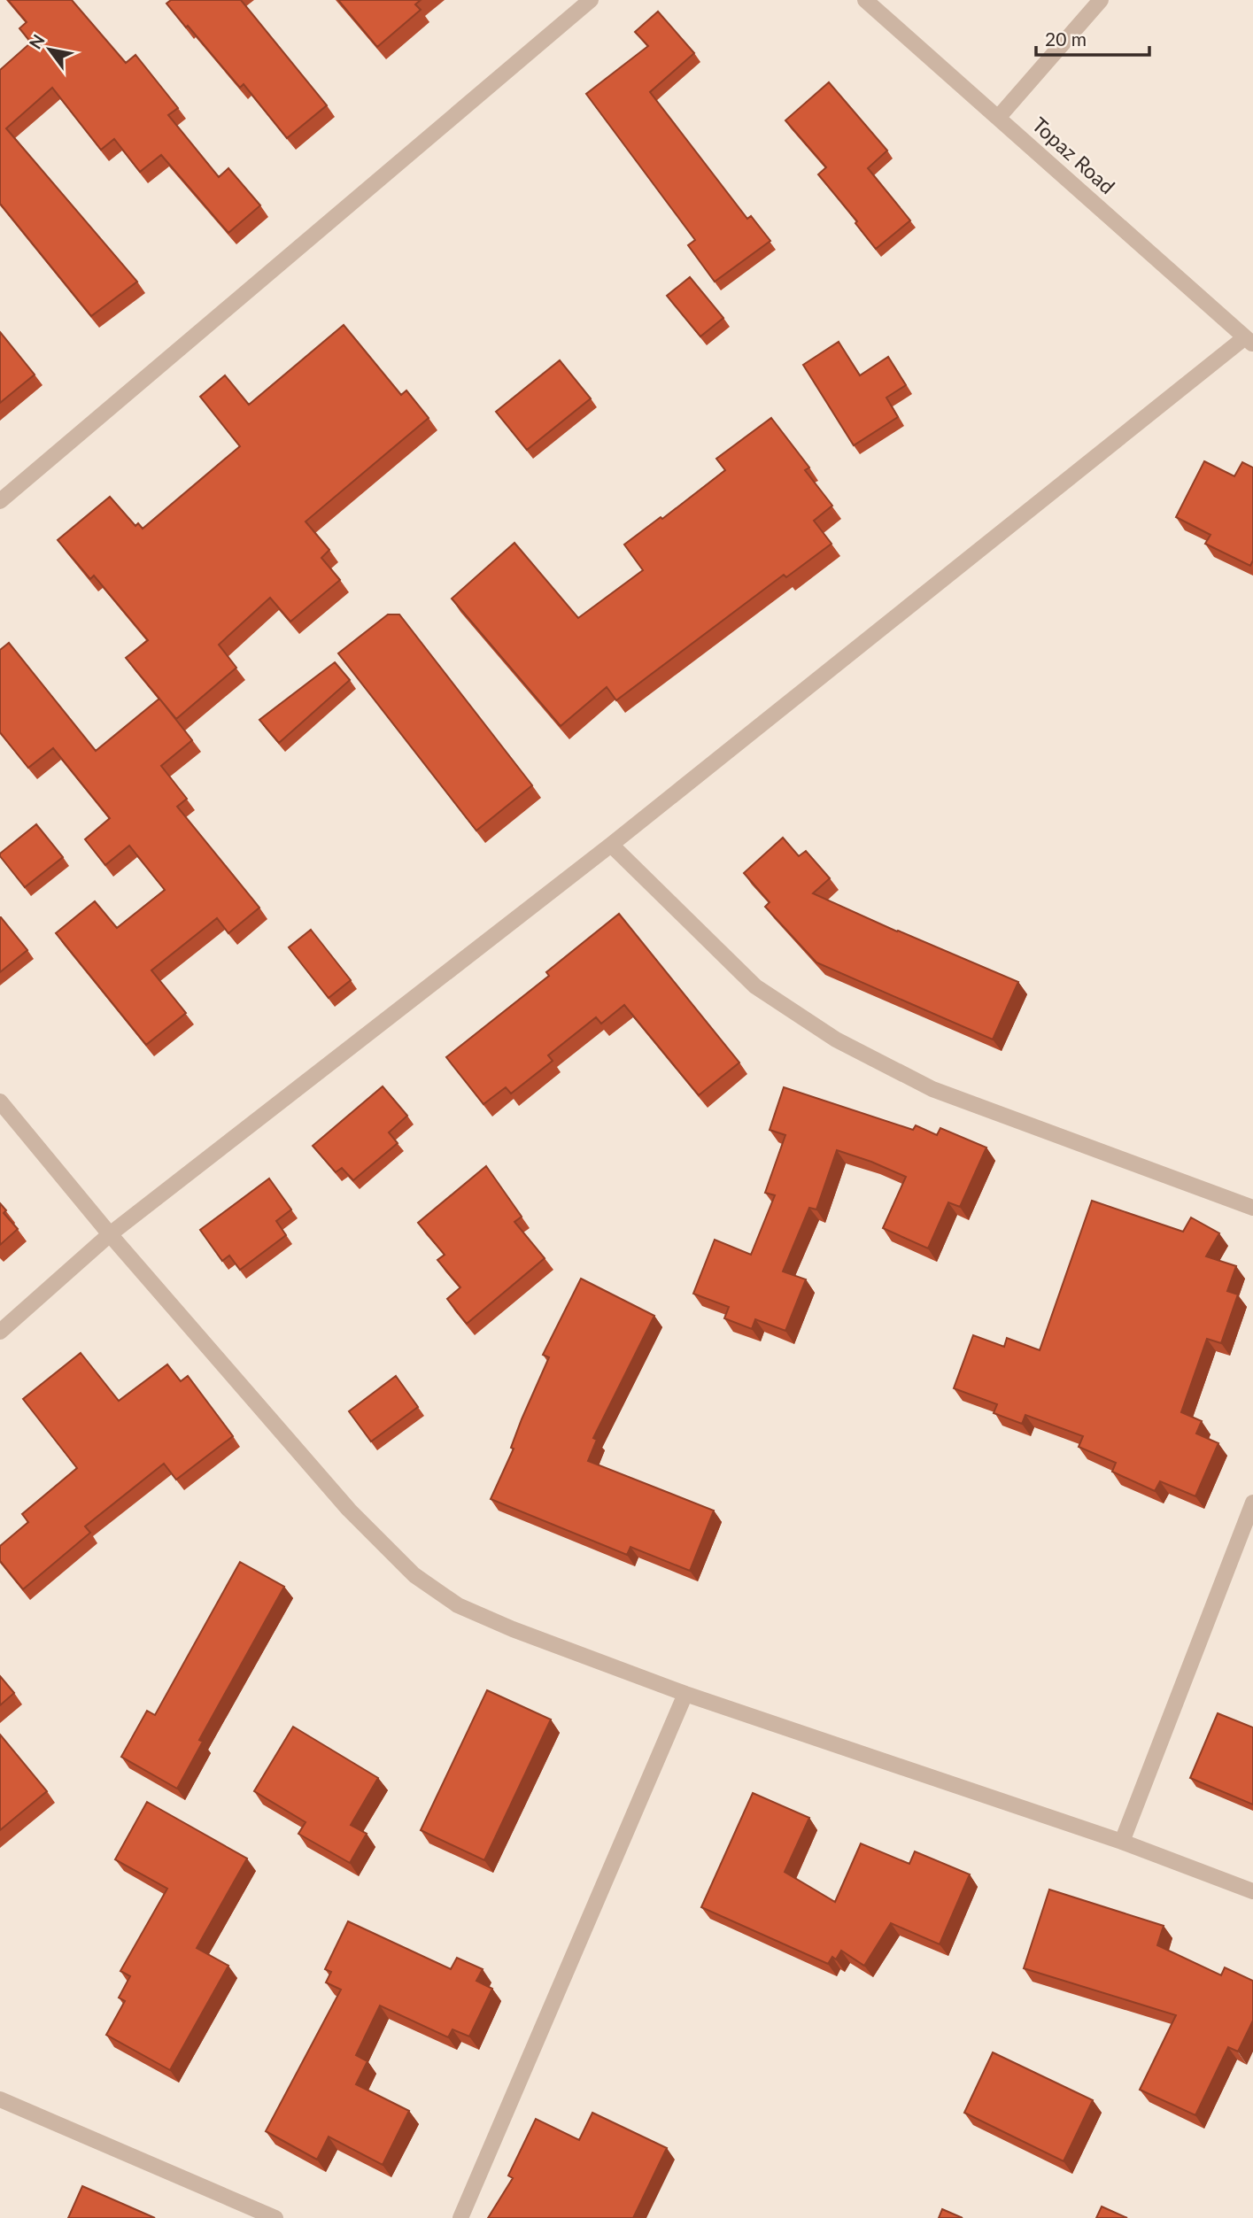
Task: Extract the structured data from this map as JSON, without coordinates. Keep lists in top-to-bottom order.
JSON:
{
  "streets": {
    "street": ["Topaz Road"]
  },
  "scale_bar": "20 m",
  "north": "top left"
}
